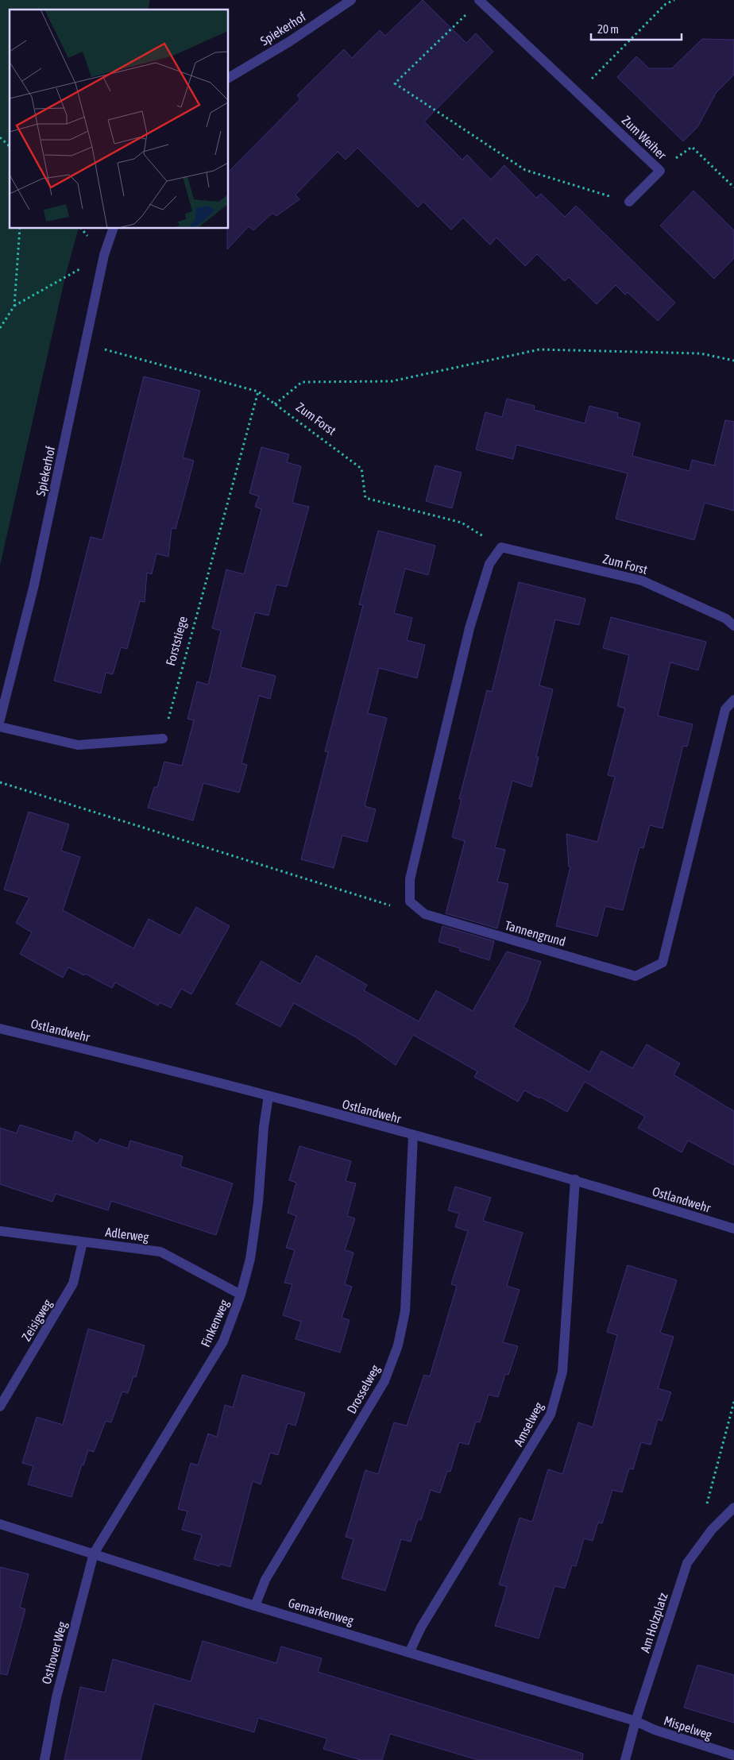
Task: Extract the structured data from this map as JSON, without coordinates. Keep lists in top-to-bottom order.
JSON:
{
  "streets": {
    "street": [
      "Spiekerhof",
      "Zum Weiher",
      "Zum Forst",
      "Tannengrund",
      "Ostlandwehr",
      "Adlerweg",
      "Zeisigweg",
      "Finkenweg",
      "Drosselweg",
      "Amselweg",
      "Gemarkenweg",
      "Am Holzplatz",
      "Osthover Weg",
      "Mispelweg"
    ],
    "path": ["Forststiege"]
  },
  "crossings": [
    ["Spiekerhof", "Zum Forst"],
    ["Zum Forst", "Forststiege"],
    ["Ostlandwehr", "Finkenweg"],
    ["Ostlandwehr", "Drosselweg"],
    ["Ostlandwehr", "Amselweg"],
    ["Adlerweg", "Zeisigweg"],
    ["Adlerweg", "Finkenweg"],
    ["Finkenweg", "Gemarkenweg"],
    ["Finkenweg", "Osthover Weg"],
    ["Drosselweg", "Gemarkenweg"],
    ["Amselweg", "Gemarkenweg"],
    ["Gemarkenweg", "Am Holzplatz"],
    ["Gemarkenweg", "Osthover Weg"],
    ["Gemarkenweg", "Mispelweg"],
    ["Am Holzplatz", "Mispelweg"]
  ],
  "scale_bar": "20 m"
}
